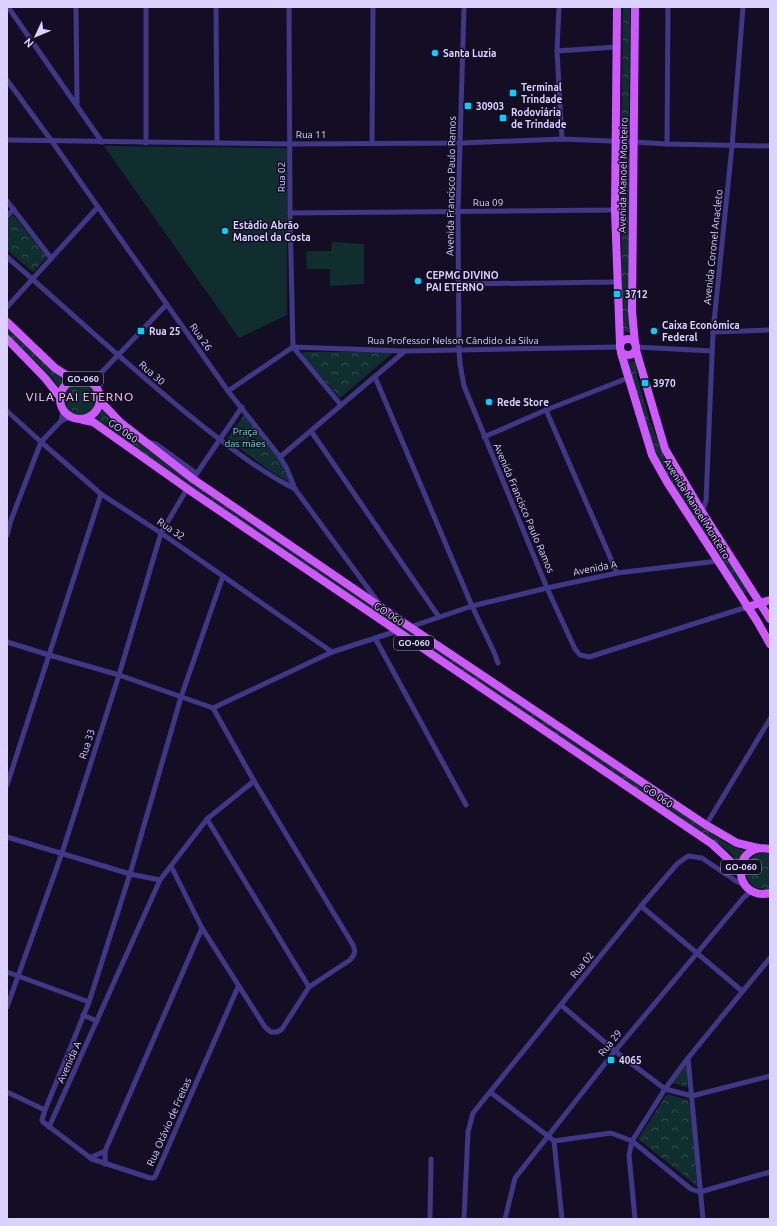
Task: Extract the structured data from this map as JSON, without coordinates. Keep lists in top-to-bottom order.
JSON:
{
  "streets": {
    "main road": ["Avenida Manoel Monteiro", "GO-060", "GO 060"],
    "street": [
      "Rua 11",
      "Rua 02",
      "Avenida Francisco Paulo Ramos",
      "Rua 09",
      "Avenida Coronel Anacleto",
      "Rua 26",
      "Rua Professor Nelson Cândido da Silva",
      "Rua 30",
      "Rua 32",
      "Avenida A",
      "Rua 33",
      "Rua 29",
      "Rua Otávio de Freitas"
    ]
  },
  "crossings": [
    ["Rua 11", "Avenida Manoel Monteiro"],
    ["Rua 11", "Rua 02"],
    ["Rua 11", "Avenida Francisco Paulo Ramos"],
    ["Rua 11", "Avenida Coronel Anacleto"],
    ["Rua 11", "Rua 26"],
    ["Avenida Manoel Monteiro", "Avenida Francisco Paulo Ramos"],
    ["Avenida Manoel Monteiro", "Rua 09"],
    ["Avenida Manoel Monteiro", "Avenida Coronel Anacleto"],
    ["Avenida Manoel Monteiro", "Rua Professor Nelson Cândido da Silva"],
    ["Avenida Manoel Monteiro", "Avenida A"],
    ["Rua 02", "Rua 09"],
    ["Rua 02", "Rua Professor Nelson Cândido da Silva"],
    ["Rua 02", "GO-060"],
    ["Rua 02", "GO 060"],
    ["Avenida Francisco Paulo Ramos", "Rua 09"],
    ["Avenida Francisco Paulo Ramos", "Rua Professor Nelson Cândido da Silva"],
    ["Avenida Francisco Paulo Ramos", "Avenida A"],
    ["Rua 26", "Rua 30"],
    ["Rua 26", "GO 060"],
    ["GO-060", "GO 060"],
    ["GO-060", "Rua 29"],
    ["GO 060", "Avenida A"],
    ["GO 060", "Rua 33"],
    ["Rua 32", "Avenida A"],
    ["Rua 32", "Rua 33"],
    ["Avenida A", "Rua Otávio de Freitas"]
  ],
  "districts": ["VILA PAI ETERNO"],
  "parks": ["Praça das mães"],
  "places": {
    "other": [
      "Santa Luzia",
      "Estádio Abrão Manoel da Costa",
      "CEPMG DIVINO PAI ETERNO",
      "Caixa Econômica Federal",
      "Rede Store"
    ],
    "transit": [
      "Terminal Trindade",
      "30903",
      "Rodoviária de Trindade",
      "3712",
      "Rua 25",
      "3970",
      "4065"
    ]
  },
  "north": "bottom left"
}
